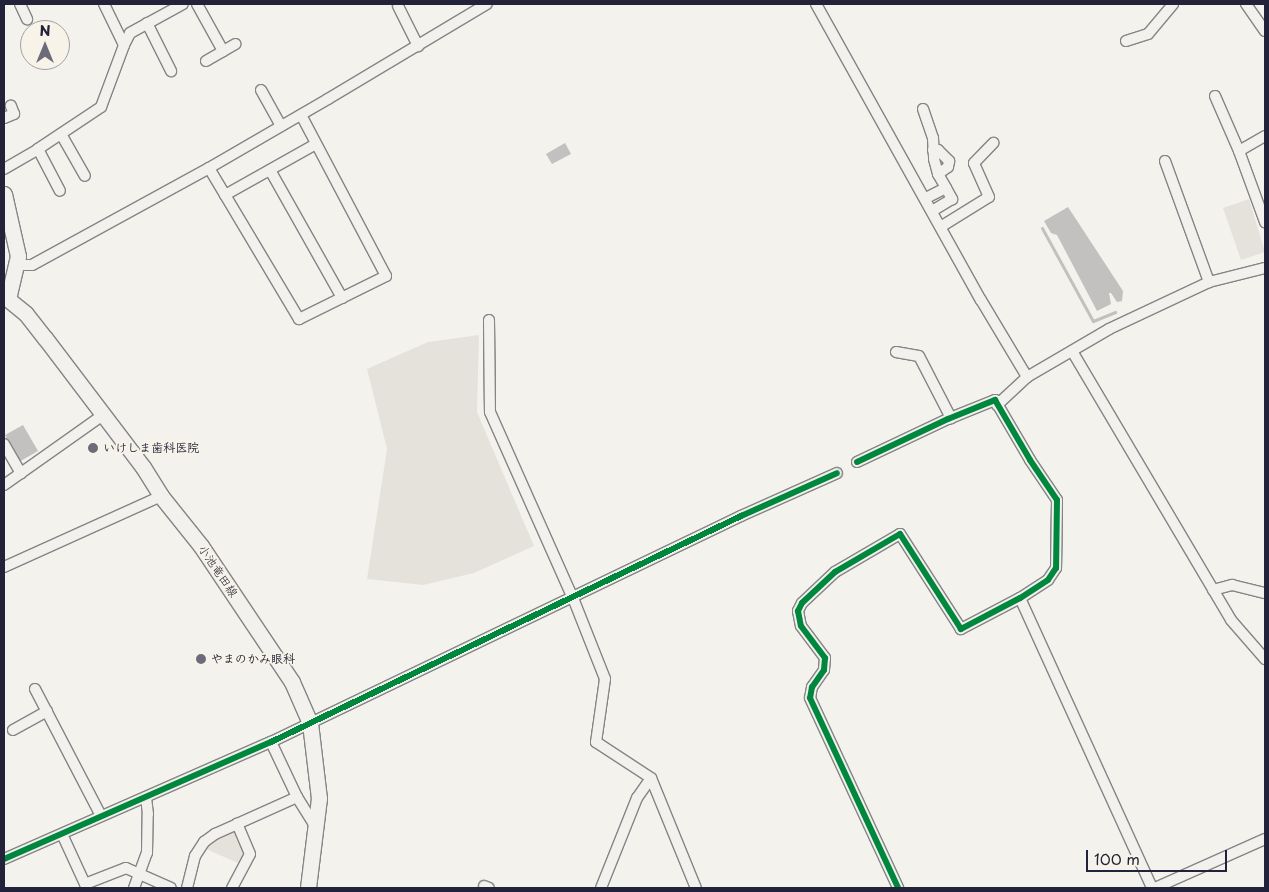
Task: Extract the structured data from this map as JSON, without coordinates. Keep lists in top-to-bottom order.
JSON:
{
  "streets": {
    "main road": ["小池竜田線"]
  },
  "places": ["いけしま歯科医院", "やまのかみ眼科"],
  "scale_bar": "100 m",
  "north": "top"
}
